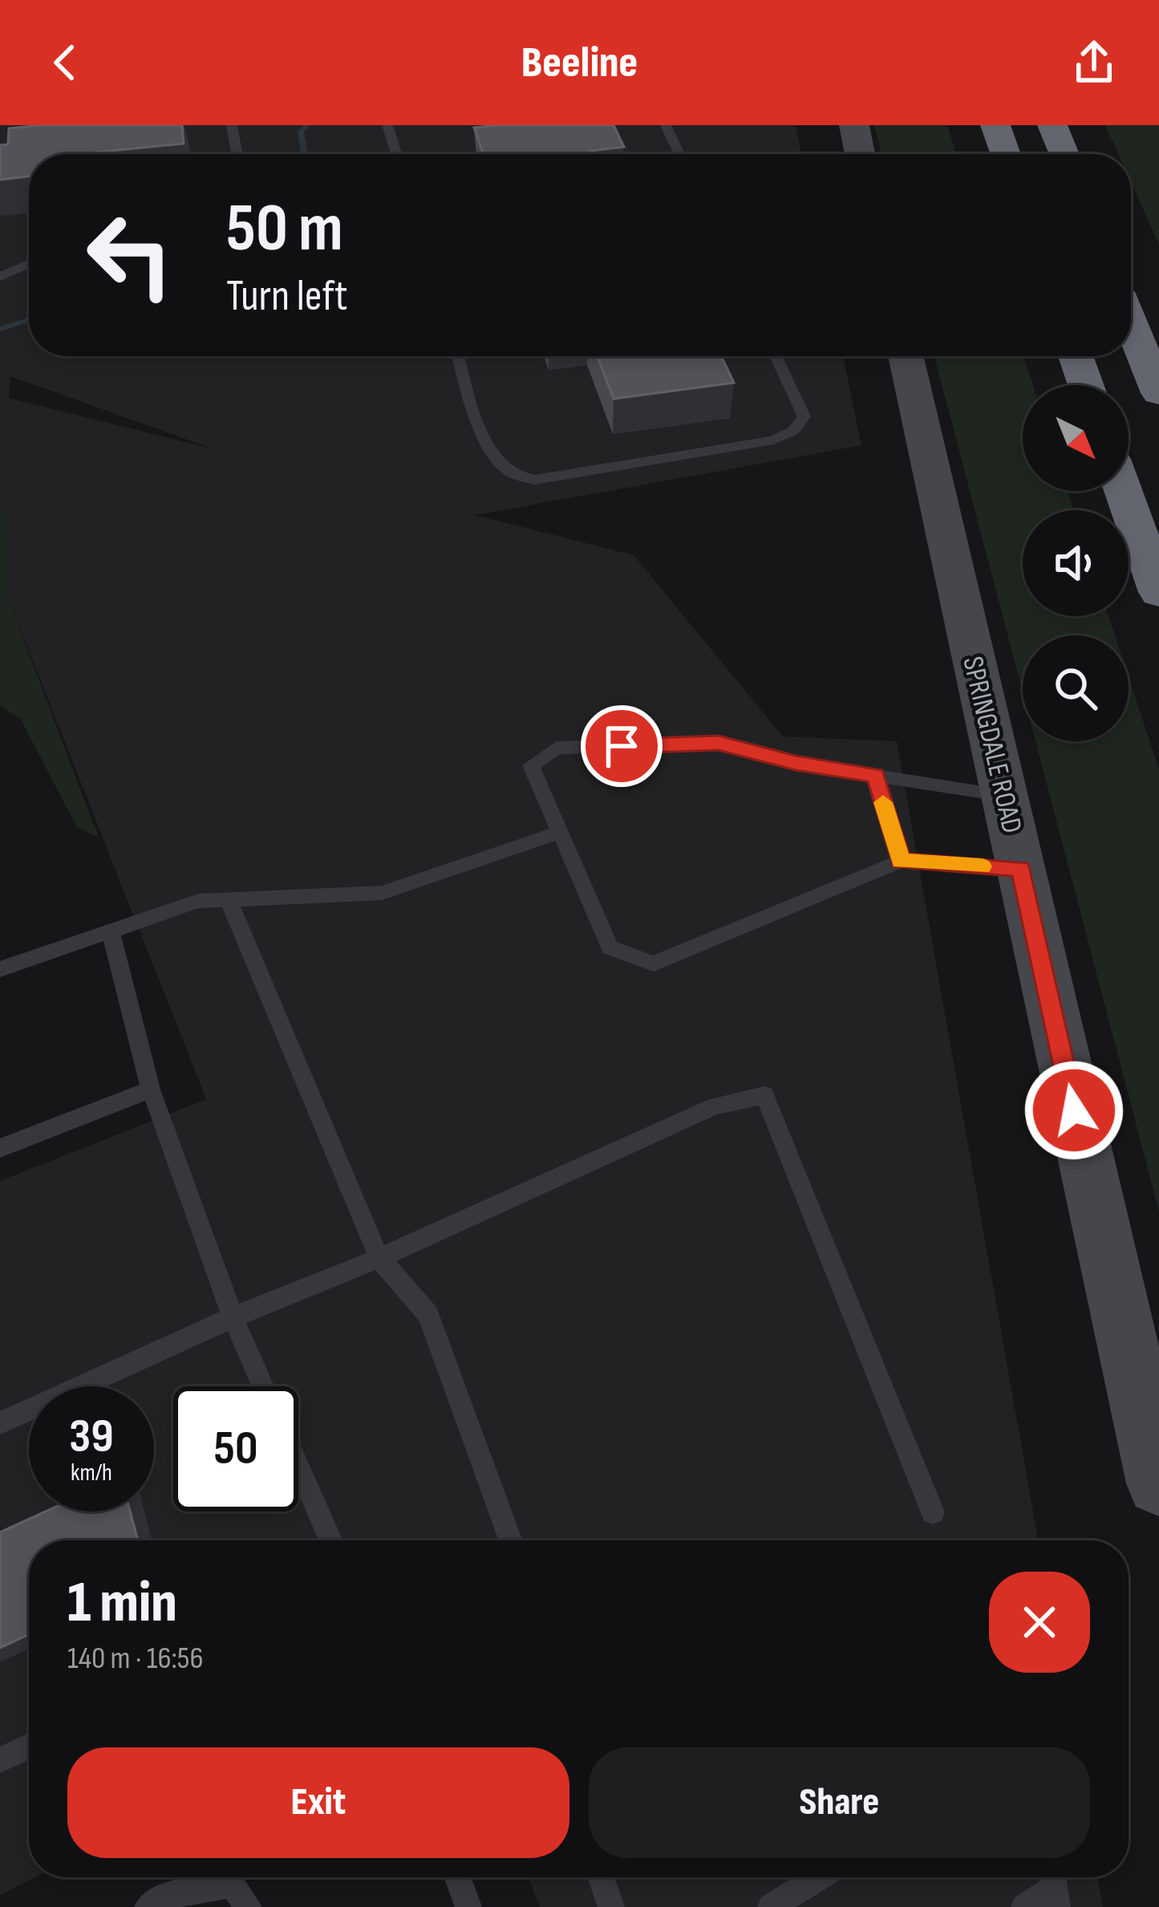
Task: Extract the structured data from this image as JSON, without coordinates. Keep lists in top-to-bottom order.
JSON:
{
  "streets": {
    "main road": ["SPRINGDALE ROAD"]
  },
  "north": "bottom right",
  "page": {
    "header": "Beeline",
    "turn": ["50 m", "Turn left"],
    "speed": "39 km/h",
    "limit": "50",
    "heading": ["1 min", "140 m · 16:56"],
    "buttons": ["Exit", "Share"]
  }
}
